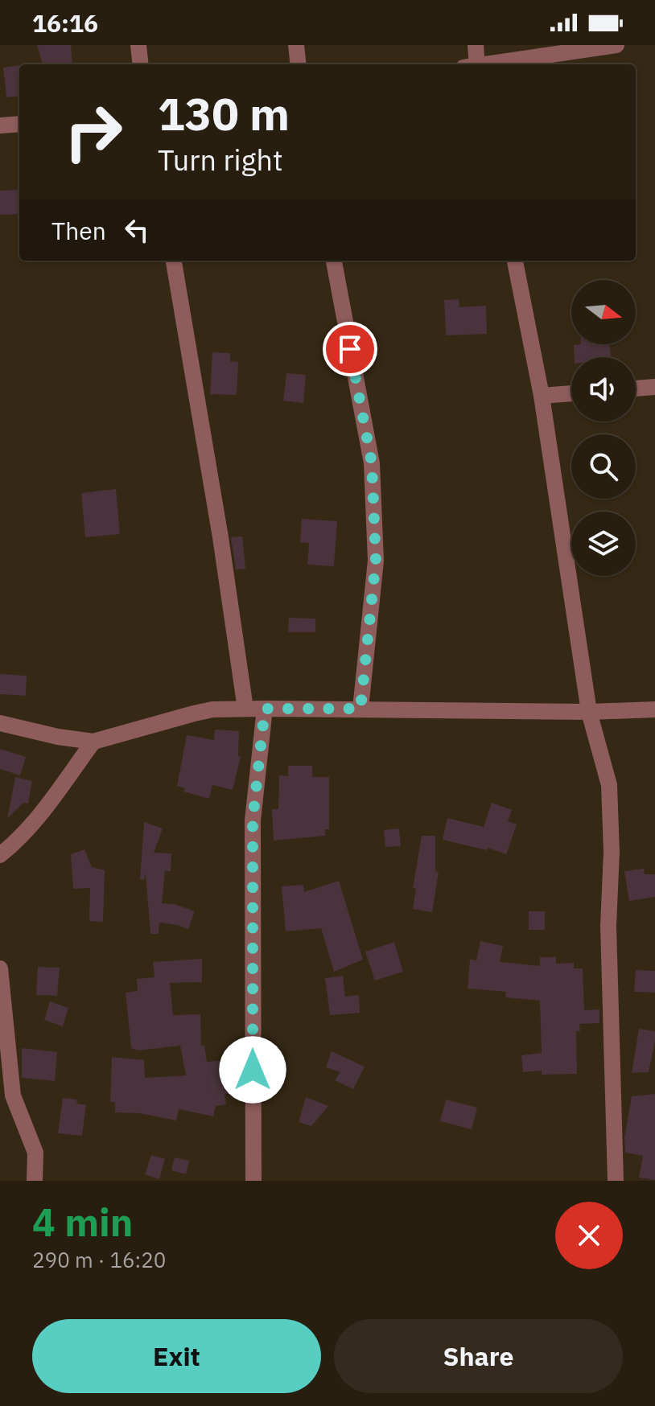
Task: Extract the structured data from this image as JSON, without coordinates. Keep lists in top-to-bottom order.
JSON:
{
  "north": "right",
  "page": {
    "status": "16:16",
    "turn": ["130 m", "Turn right"],
    "then": "Then",
    "heading": ["4 min", "290 m · 16:20"],
    "buttons": ["Exit", "Share"]
  }
}
